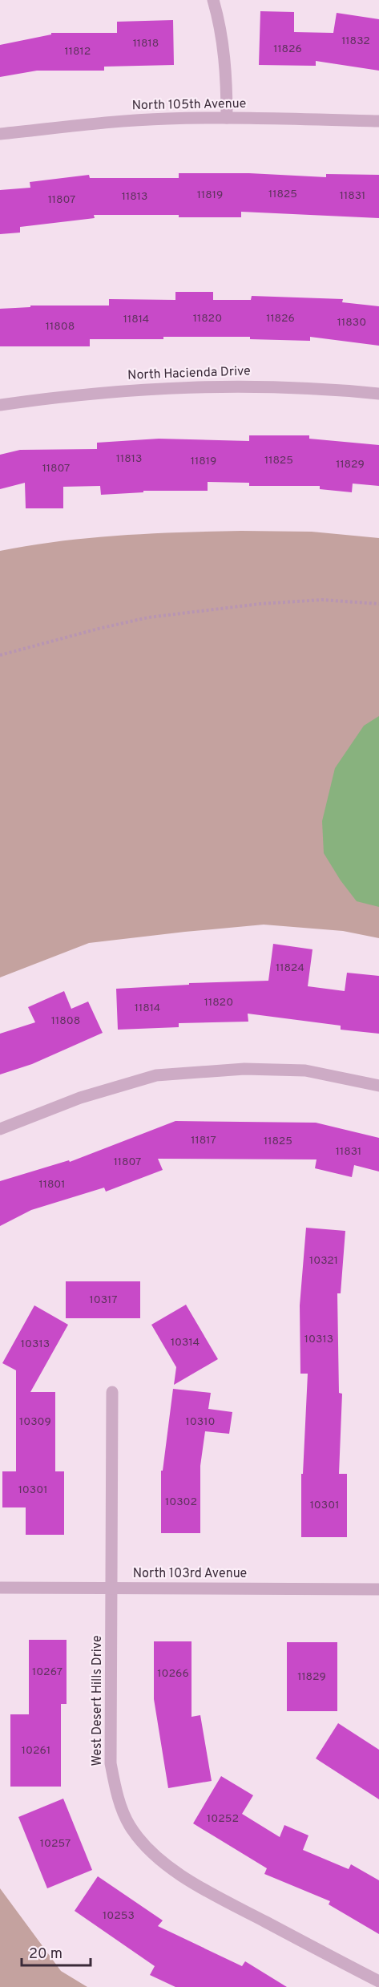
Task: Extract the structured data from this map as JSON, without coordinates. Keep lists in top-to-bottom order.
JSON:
{
  "streets": {
    "street": [
      "North 105th Avenue",
      "North Hacienda Drive",
      "North 103rd Avenue",
      "West Desert Hills Drive"
    ]
  },
  "crossings": [
    ["North 103rd Avenue", "West Desert Hills Drive"]
  ],
  "house_numbers": [
    "11832",
    "11818",
    "11826",
    "11812",
    "11825",
    "11819",
    "11831",
    "11813",
    "11807",
    "11820",
    "11826",
    "11814",
    "11830",
    "11808",
    "11813",
    "11825",
    "11819",
    "11829",
    "11807",
    "11824",
    "11820",
    "11814",
    "11808",
    "11817",
    "11825",
    "11831",
    "11807",
    "11801",
    "10321",
    "10317",
    "10313",
    "10314",
    "10313",
    "10309",
    "10310",
    "10301",
    "10302",
    "10301",
    "10267",
    "10266",
    "11829",
    "10261",
    "10252",
    "10257",
    "10253"
  ],
  "scale_bar": "20 m"
}
